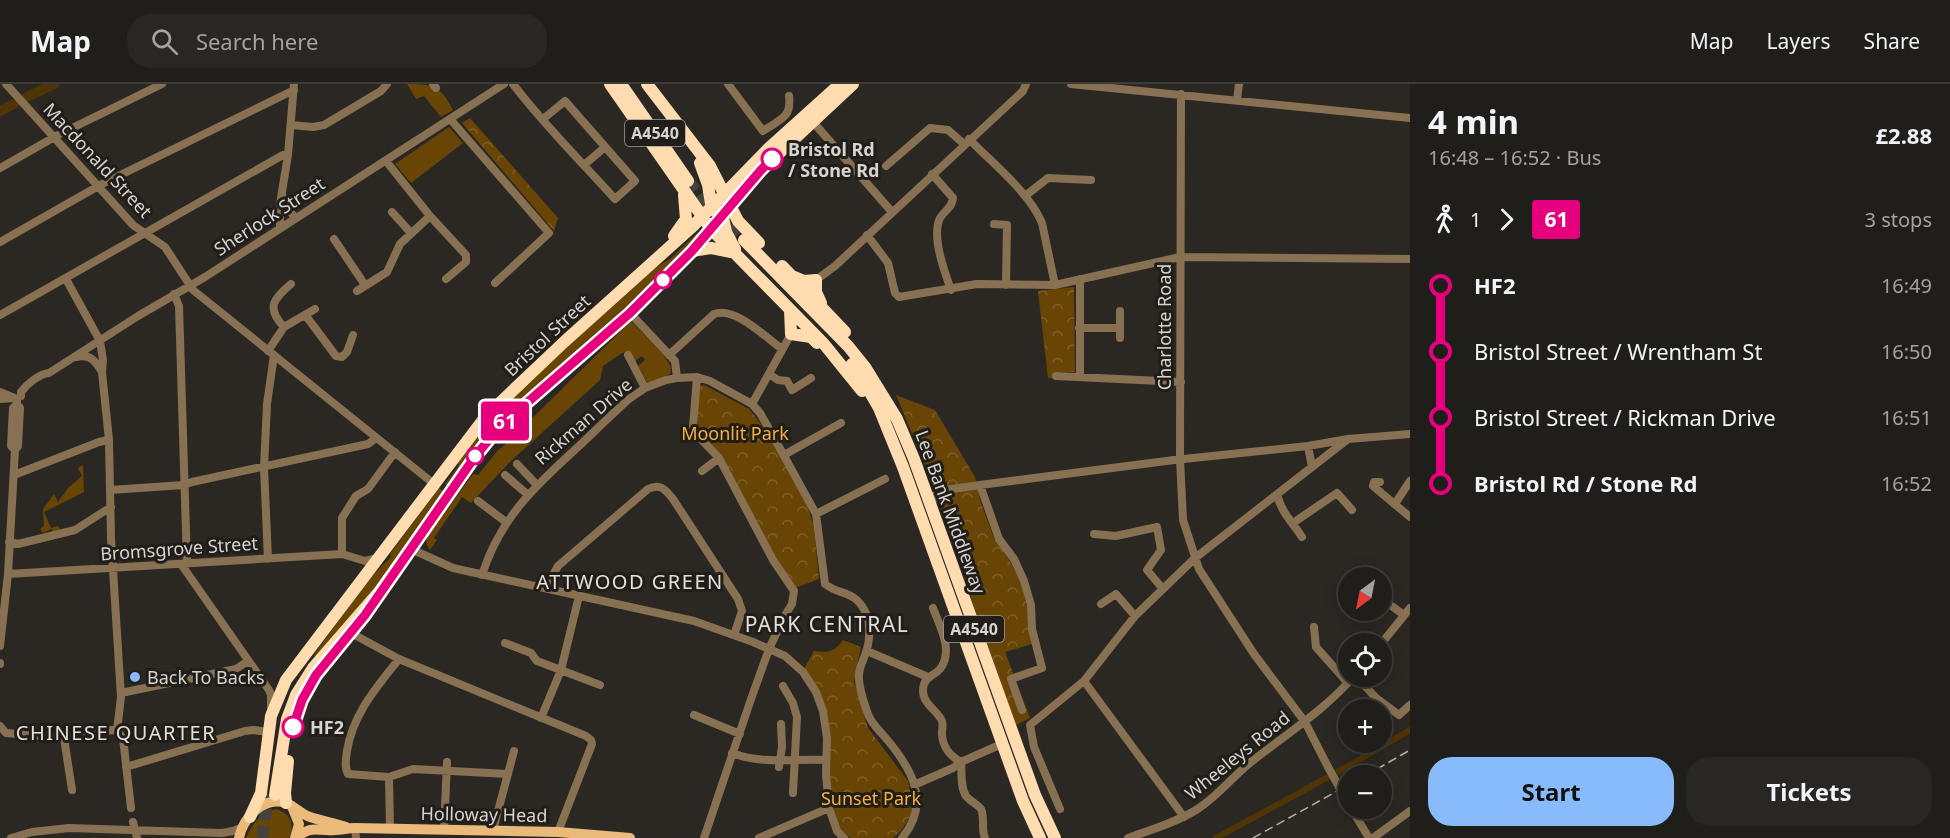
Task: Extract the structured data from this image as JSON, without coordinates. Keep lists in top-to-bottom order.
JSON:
{
  "streets": {
    "highway": ["A4540", "Bristol Street", "Lee Bank Middleway"],
    "main road": ["Holloway Head"],
    "street": [
      "Macdonald Street",
      "Sherlock Street",
      "Charlotte Road",
      "Rickman Drive",
      "Bromsgrove Street",
      "Wheeleys Road"
    ]
  },
  "crossings": [
    ["Macdonald Street", "Sherlock Street"],
    ["Macdonald Street", "Bristol Street"],
    ["Charlotte Road", "Wheeleys Road"],
    ["Bristol Street", "Bromsgrove Street"]
  ],
  "districts": ["ATTWOOD GREEN", "PARK CENTRAL", "CHINESE QUARTER"],
  "parks": ["Moonlit Park", "Sunset Park"],
  "places": ["Bristol Rd / Stone Rd", "Back To Backs", "HF2"],
  "lines": ["bus line 61"],
  "north": "bottom left",
  "page": {
    "header": "Map",
    "search": "Search here",
    "nav": ["Map", "Layers", "Share"],
    "on_map": "61",
    "heading": ["4 min", "16:48 – 16:52 · Bus", "£2.88"],
    "legs": ["1", "61", "3 stops"],
    "list": [
      {
        "name": "HF2",
        "value": "16:49"
      },
      {
        "name": "Bristol Street / Wrentham St",
        "value": "16:50"
      },
      {
        "name": "Bristol Street / Rickman Drive",
        "value": "16:51"
      },
      {
        "name": "Bristol Rd / Stone Rd",
        "value": "16:52"
      }
    ],
    "map_buttons": ["+", "−"],
    "buttons": ["Start", "Tickets"]
  }
}
